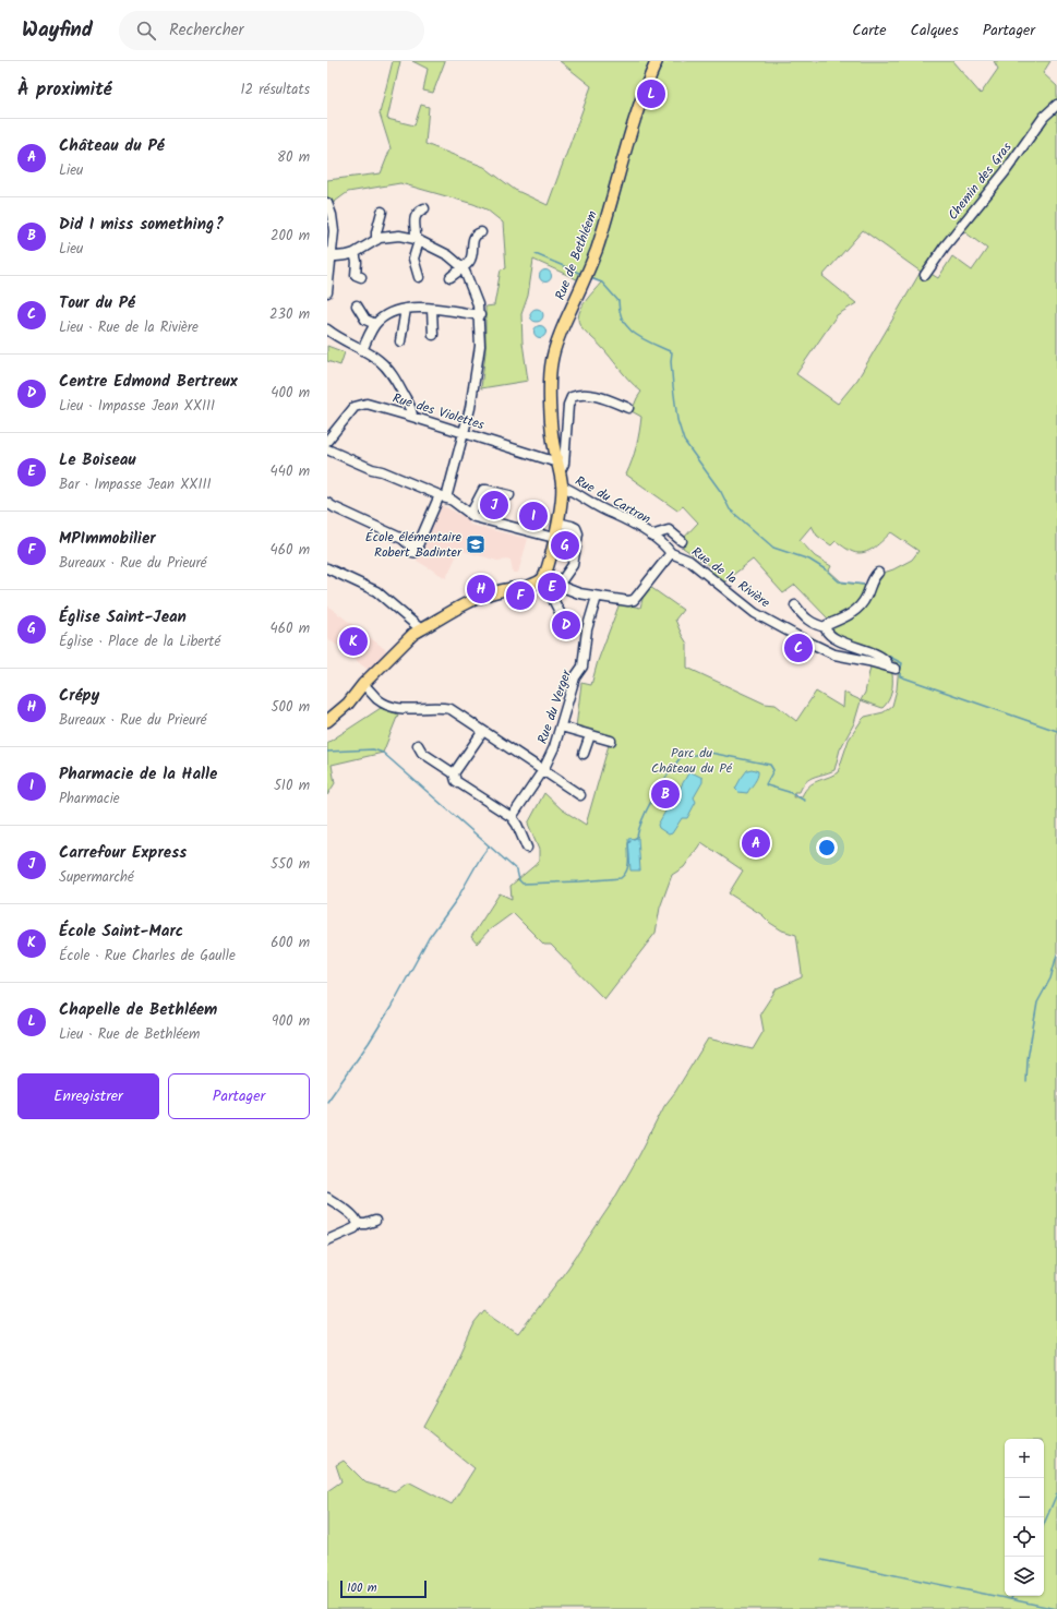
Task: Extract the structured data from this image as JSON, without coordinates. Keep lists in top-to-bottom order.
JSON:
{
  "streets": {
    "main road": ["Rue de Bethléem"],
    "street": [
      "Chemin des Gras",
      "Rue des Violettes",
      "Rue du Cartron",
      "Rue de la Rivière",
      "Rue du Verger"
    ]
  },
  "crossings": [
    ["Rue de Bethléem", "Rue des Violettes"],
    ["Rue de Bethléem", "Rue du Cartron"],
    ["Rue du Cartron", "Rue de la Rivière"]
  ],
  "parks": ["Parc du Château du Pé"],
  "places": {
    "school or university": ["École élémentaire Robert Badinter"]
  },
  "scale_bar": "100 m",
  "page": {
    "header": "Wayfind",
    "search": "Rechercher",
    "nav": ["Carte", "Calques", "Partager"],
    "heading": ["À proximité", "12 résultats"],
    "pins": [
      "L",
      "J",
      "I",
      "G",
      "E",
      "H",
      "F",
      "D",
      "K",
      "C",
      "B",
      "A"
    ],
    "list": [
      {
        "mark": "A",
        "name": "Château du Pé",
        "note": "Lieu",
        "value": "80 m"
      },
      {
        "mark": "B",
        "name": "Did I miss something?",
        "note": "Lieu",
        "value": "200 m"
      },
      {
        "mark": "C",
        "name": "Tour du Pé",
        "note": "Lieu · Rue de la Rivière",
        "value": "230 m"
      },
      {
        "mark": "D",
        "name": "Centre Edmond Bertreux",
        "note": "Lieu · Impasse Jean XXIII",
        "value": "400 m"
      },
      {
        "mark": "E",
        "name": "Le Boiseau",
        "note": "Bar · Impasse Jean XXIII",
        "value": "440 m"
      },
      {
        "mark": "F",
        "name": "MPImmobilier",
        "note": "Bureaux · Rue du Prieuré",
        "value": "460 m"
      },
      {
        "mark": "G",
        "name": "Église Saint-Jean",
        "note": "Église · Place de la Liberté",
        "value": "460 m"
      },
      {
        "mark": "H",
        "name": "Crépy",
        "note": "Bureaux · Rue du Prieuré",
        "value": "500 m"
      },
      {
        "mark": "I",
        "name": "Pharmacie de la Halle",
        "note": "Pharmacie",
        "value": "510 m"
      },
      {
        "mark": "J",
        "name": "Carrefour Express",
        "note": "Supermarché",
        "value": "550 m"
      },
      {
        "mark": "K",
        "name": "École Saint-Marc",
        "note": "École · Rue Charles de Gaulle",
        "value": "600 m"
      },
      {
        "mark": "L",
        "name": "Chapelle de Bethléem",
        "note": "Lieu · Rue de Bethléem",
        "value": "900 m"
      }
    ],
    "buttons": ["Enregistrer", "Partager"],
    "map_buttons": ["+", "−"],
    "scale": "100 m"
  }
}
